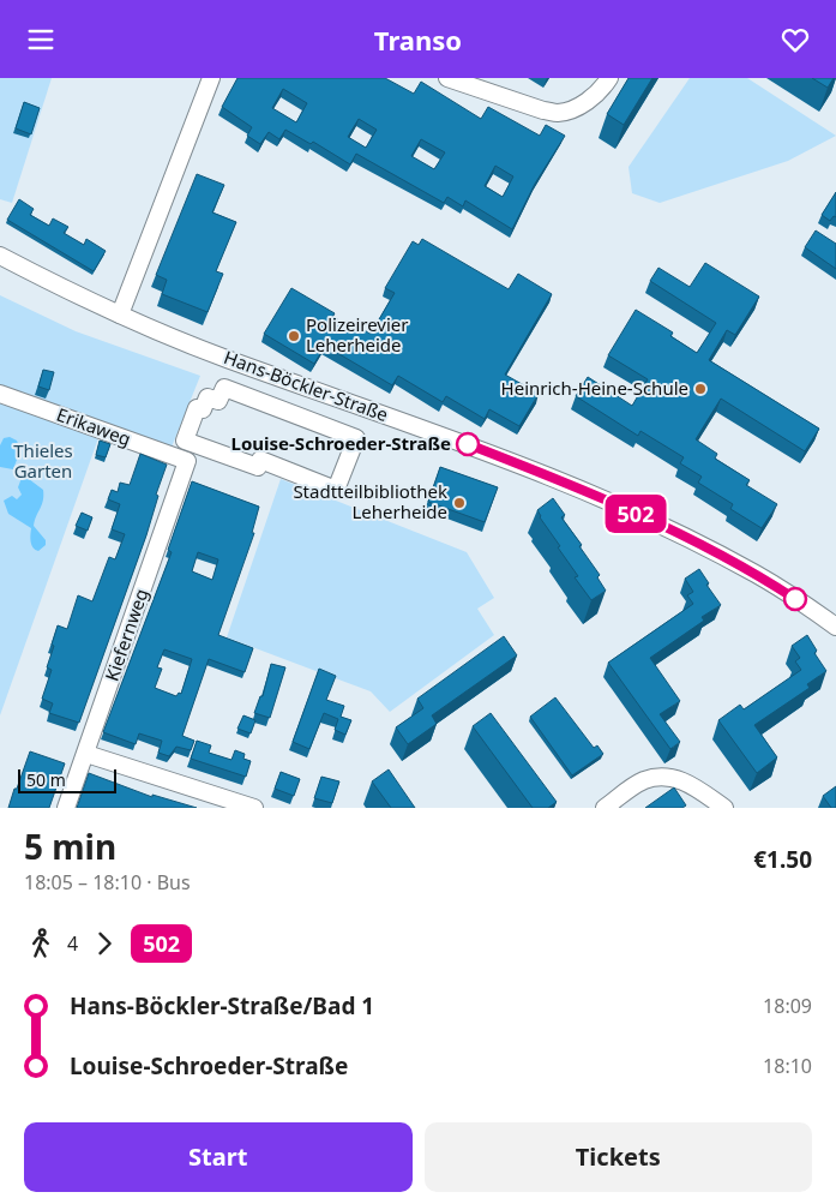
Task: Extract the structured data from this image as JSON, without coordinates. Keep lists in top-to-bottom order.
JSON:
{
  "streets": {
    "street": ["Hans-Böckler-Straße", "Erikaweg", "Kiefernweg"]
  },
  "crossings": [
    ["Erikaweg", "Kiefernweg"]
  ],
  "parks": ["Thieles Garten"],
  "places": [
    "Polizeirevier Leherheide",
    "Heinrich-Heine-Schule",
    "Louise-Schroeder-Straße",
    "Stadtteilbibliothek Leherheide"
  ],
  "lines": ["bus line 502"],
  "scale_bar": "50 m",
  "page": {
    "header": "Transo",
    "on_map": "502",
    "scale": "50 m",
    "heading": ["5 min", "18:05 – 18:10 · Bus", "€1.50"],
    "legs": ["4", "502"],
    "list": [
      {
        "name": "Hans-Böckler-Straße/Bad 1",
        "value": "18:09"
      },
      {
        "name": "Louise-Schroeder-Straße",
        "value": "18:10"
      }
    ],
    "buttons": ["Start", "Tickets"]
  }
}
